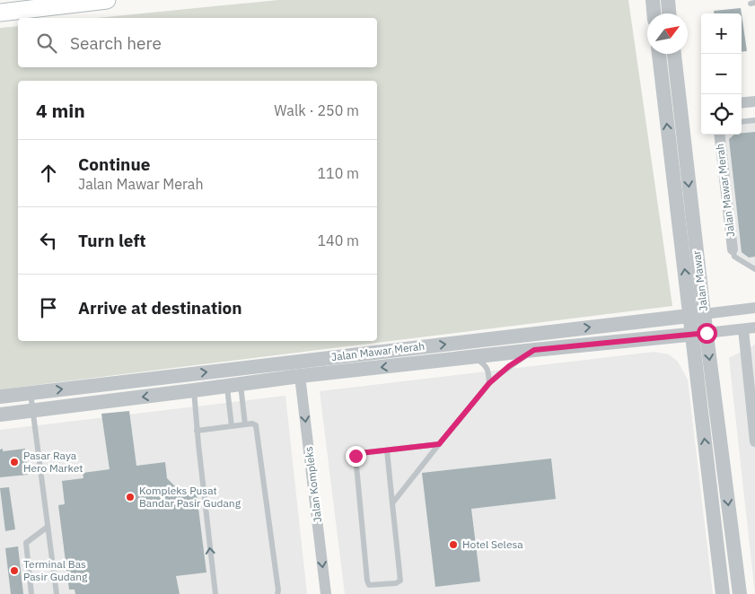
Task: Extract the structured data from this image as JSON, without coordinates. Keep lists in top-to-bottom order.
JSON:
{
  "streets": {
    "street": ["Jalan Mawar Merah", "Jalan Mawar", "Jalan Kompleks"]
  },
  "crossings": [
    ["Jalan Mawar Merah", "Jalan Mawar"],
    ["Jalan Mawar Merah", "Jalan Kompleks"]
  ],
  "one_way": ["Jalan Kompleks"],
  "places": [
    "Pasar Raya Hero Market",
    "Kompleks Pusat Bandar Pasir Gudang",
    "Hotel Selesa",
    "Terminal Bas Pasir Gudang"
  ],
  "north": "top right",
  "page": {
    "map_buttons": ["+", "−"],
    "search": "Search here",
    "heading": ["4 min", "Walk · 250 m"],
    "list": [
      ["Continue", "Jalan Mawar Merah", "110 m"],
      ["Turn left", "140 m"],
      "Arrive at destination"
    ]
  }
}
